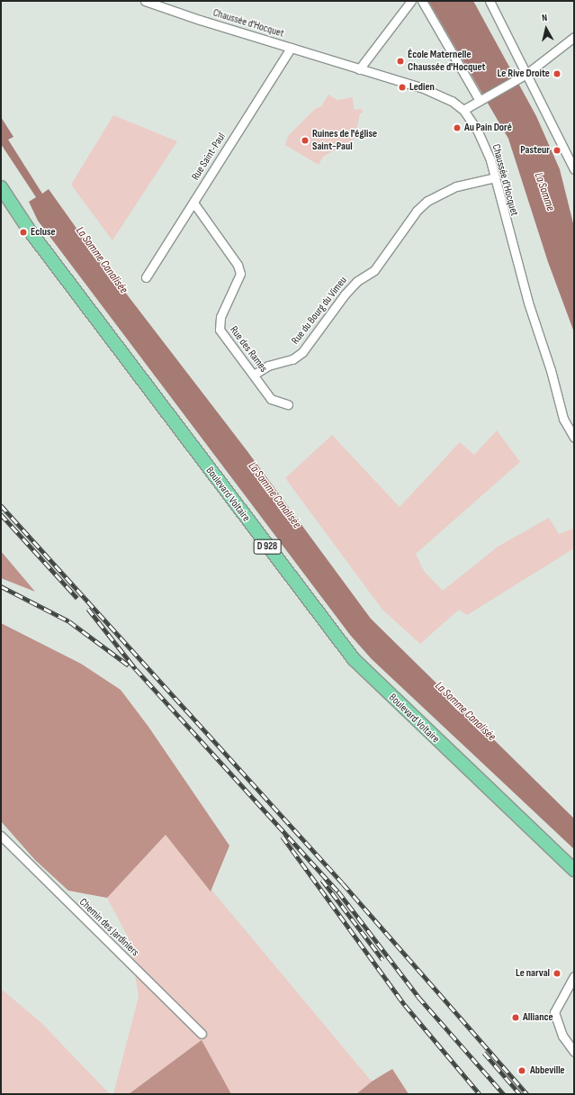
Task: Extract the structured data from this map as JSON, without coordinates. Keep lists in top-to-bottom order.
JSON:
{
  "streets": {
    "main road": ["Boulevard Voltaire", "D 928"],
    "street": [
      "Chaussée d'Hocquet",
      "Rue Saint-Paul",
      "Rue du Bourg du Vimeu",
      "Rue des Rames",
      "Chemin des Jardiniers"
    ]
  },
  "crossings": [
    ["Chaussée d'Hocquet", "Rue Saint-Paul"],
    ["Chaussée d'Hocquet", "Rue du Bourg du Vimeu"],
    ["Rue Saint-Paul", "Rue des Rames"],
    ["Rue du Bourg du Vimeu", "Rue des Rames"]
  ],
  "water": ["La Somme", "La Somme Canalisée"],
  "places": [
    "École Maternelle Chaussée d'Hocquet",
    "Le Rive Droite",
    "Ledien",
    "Au Pain Doré",
    "Ruines de l'église Saint-Paul",
    "Pasteur",
    "Ecluse",
    "Le narval",
    "Alliance",
    "Abbeville"
  ],
  "north": "top"
}
